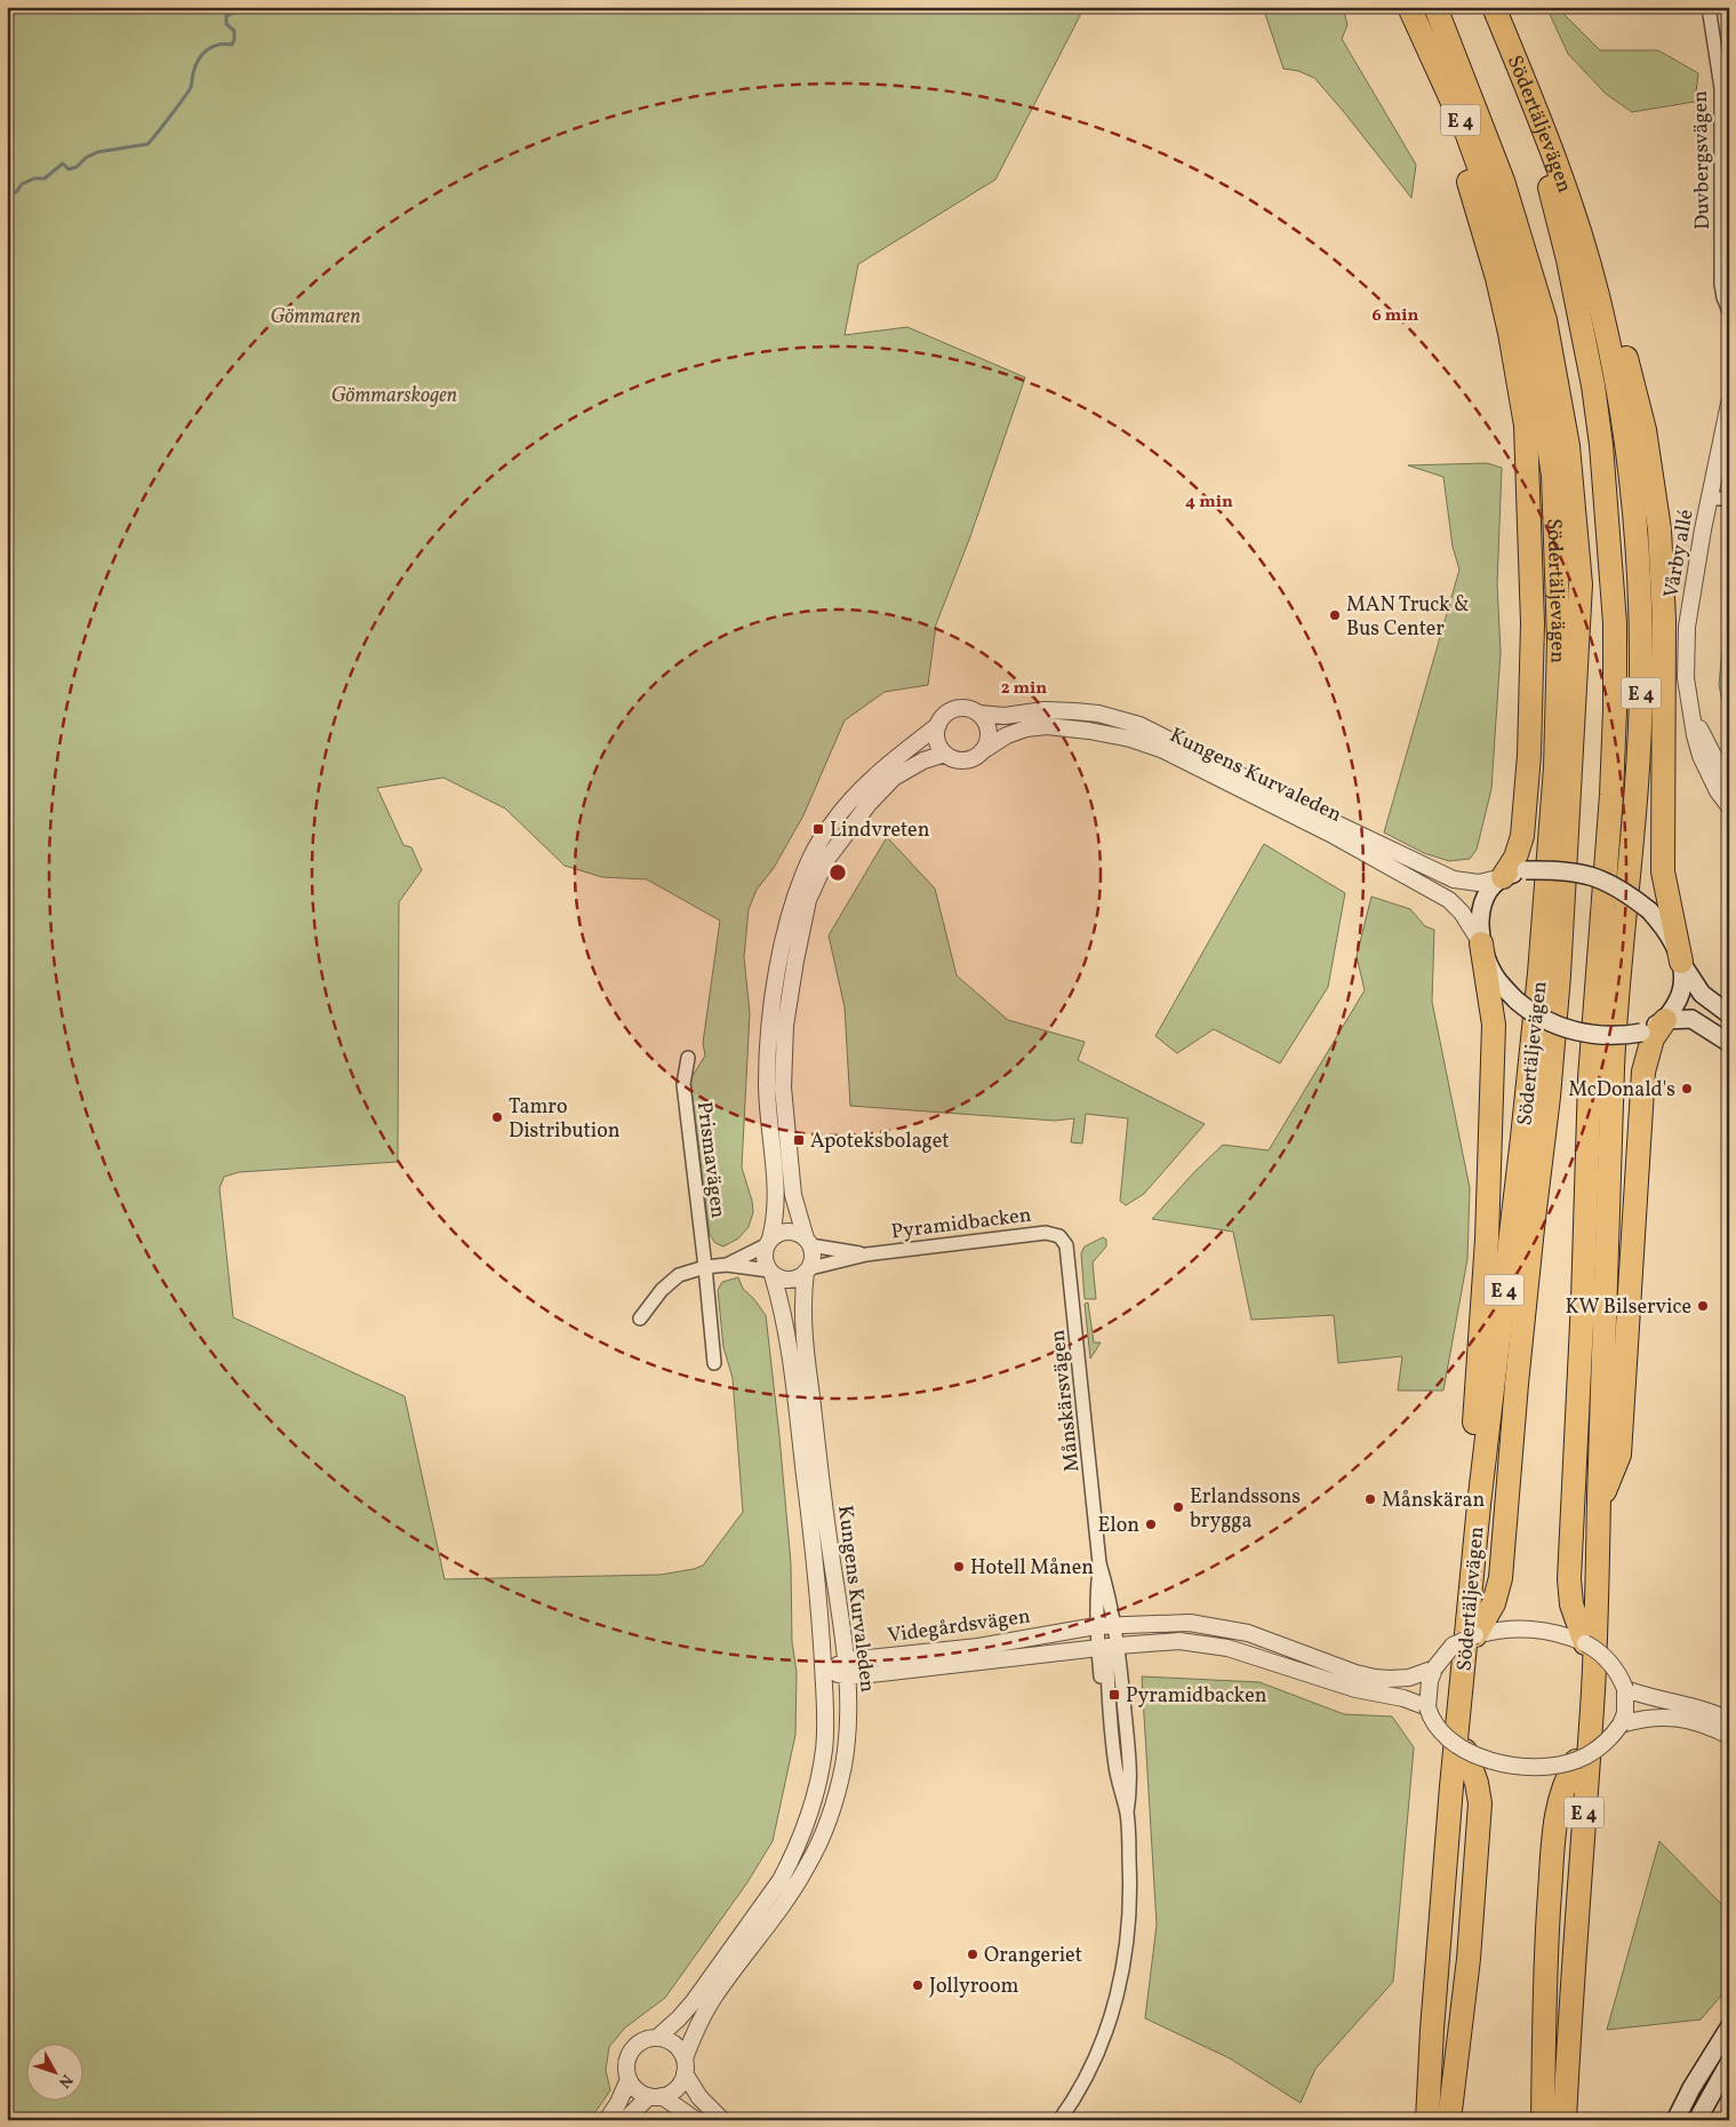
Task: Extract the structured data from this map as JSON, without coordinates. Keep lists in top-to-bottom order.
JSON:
{
  "streets": {
    "highway": ["E 4", "Södertäljevägen"],
    "street": [
      "Duvbergsvägen",
      "Vårby allé",
      "Kungens Kurvaleden",
      "Prismavägen",
      "Pyramidbacken",
      "Månskärsvägen",
      "Videgårdsvägen"
    ]
  },
  "crossings": [
    ["Kungens Kurvaleden", "Pyramidbacken"],
    ["Kungens Kurvaleden", "Videgårdsvägen"],
    ["Pyramidbacken", "Månskärsvägen"],
    ["Månskärsvägen", "Videgårdsvägen"]
  ],
  "parks": ["Gömmaren", "Gömmarskogen"],
  "places": {
    "other": [
      "MAN Truck & Bus Center",
      "McDonald's",
      "Tamro Distribution",
      "KW Bilservice",
      "Månskäran",
      "Erlandssons brygga",
      "Elon",
      "Hotell Månen",
      "Orangeriet",
      "Jollyroom"
    ],
    "transit": ["Lindvreten", "Apoteksbolaget", "Pyramidbacken"]
  },
  "north": "bottom right",
  "rings": ["6 min", "4 min", "2 min"]
}
